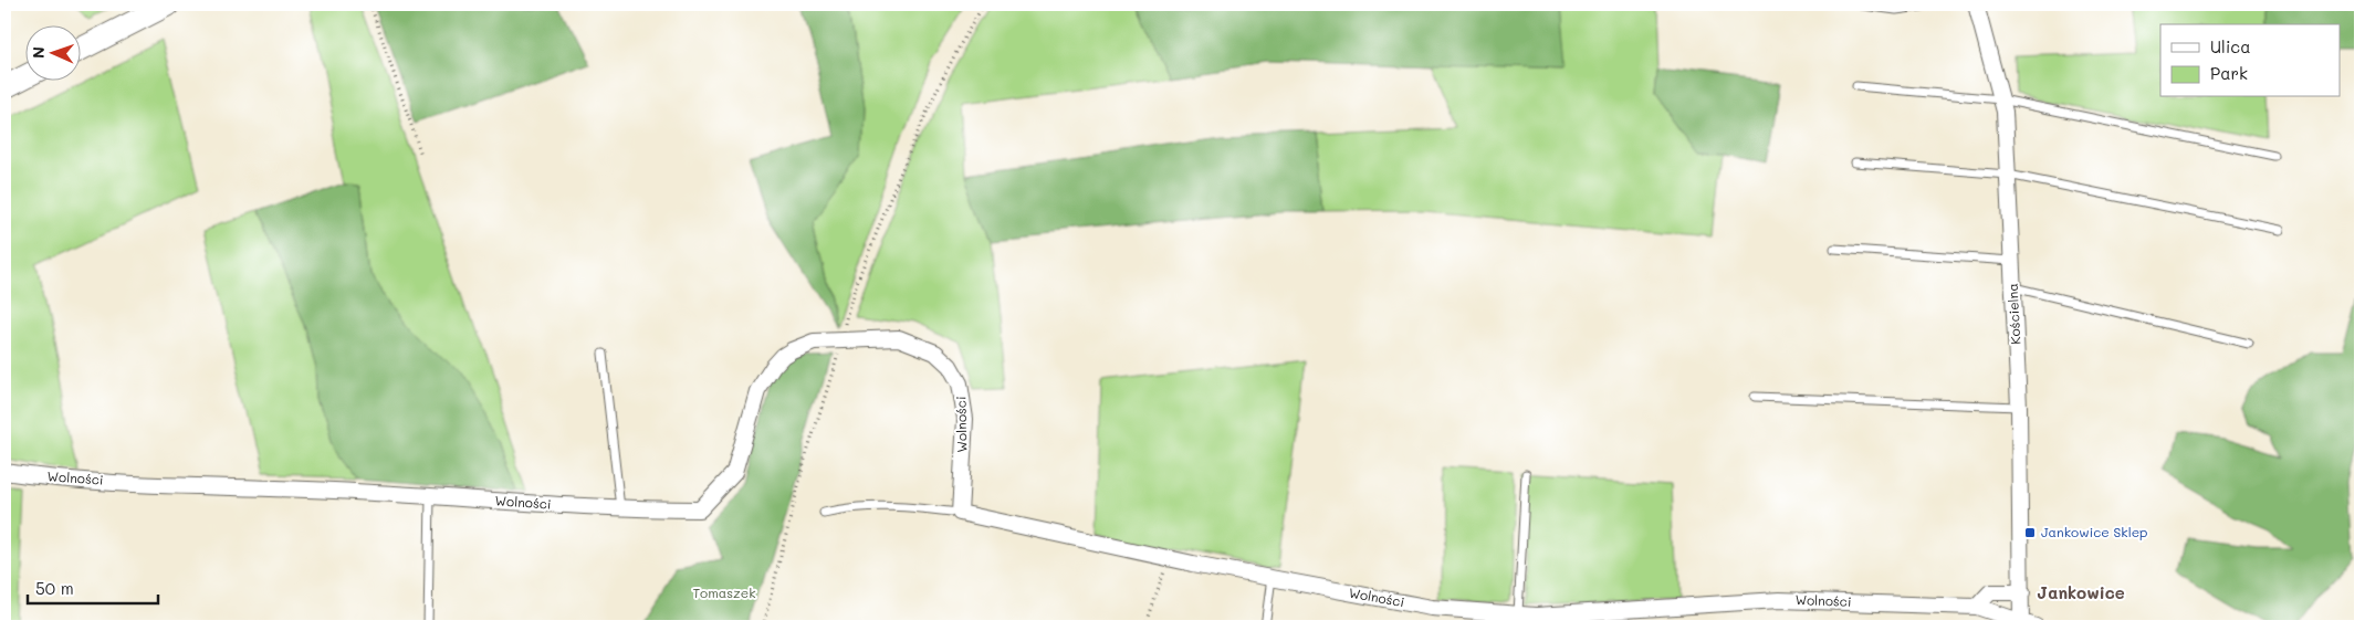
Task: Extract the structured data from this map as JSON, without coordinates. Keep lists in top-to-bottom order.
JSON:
{
  "streets": {
    "street": ["Kościelna", "Wolności"]
  },
  "crossings": [
    ["Kościelna", "Wolności"]
  ],
  "districts": ["Jankowice"],
  "parks": ["Tomaszek"],
  "places": {
    "transit": ["Jankowice Sklep"]
  },
  "legend": ["Ulica", "Park"],
  "scale_bar": "50 m",
  "north": "left"
}
